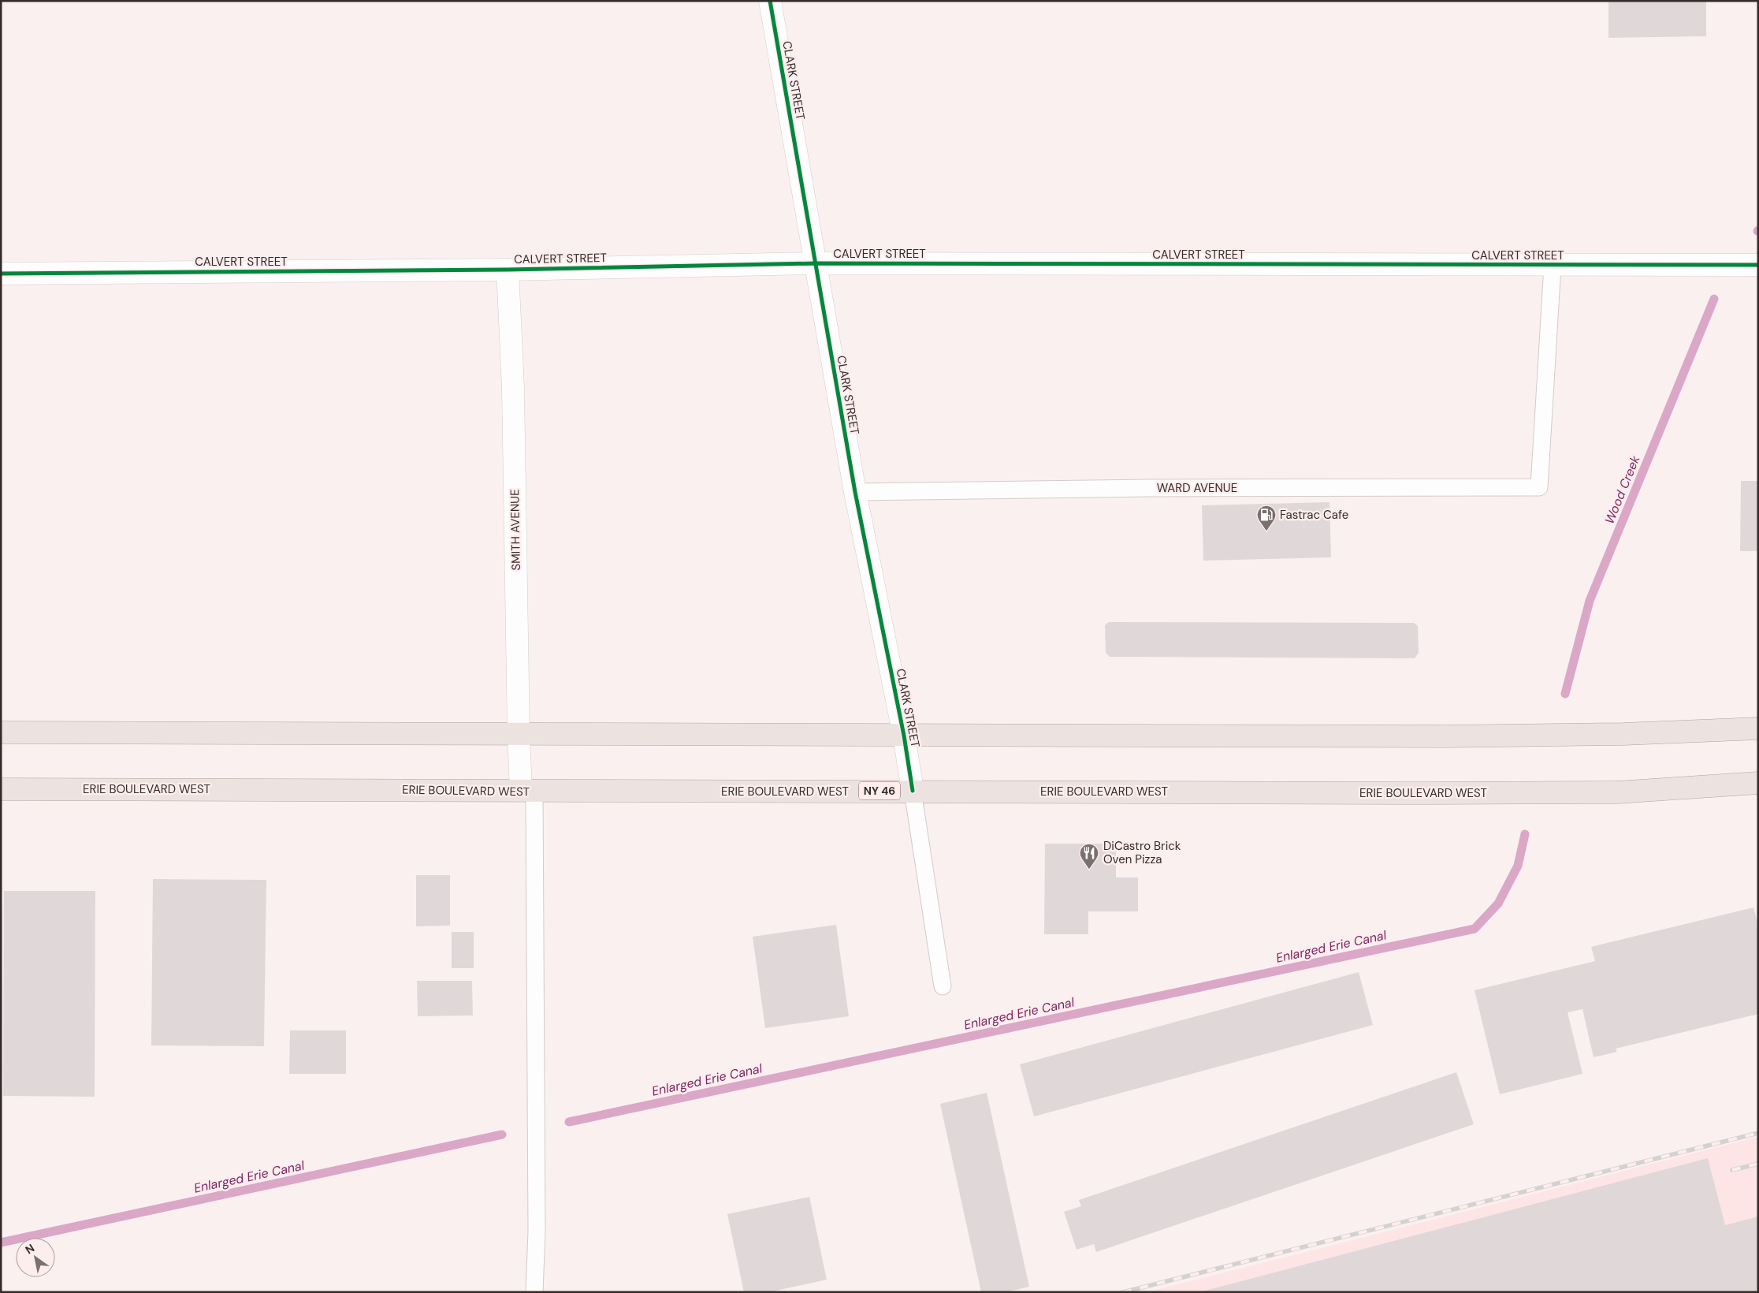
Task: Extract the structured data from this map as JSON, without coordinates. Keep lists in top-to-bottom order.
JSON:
{
  "streets": {
    "main road": ["ERIE BOULEVARD WEST", "NY 46"],
    "street": ["CLARK STREET", "CALVERT STREET", "SMITH AVENUE"],
    "lane": ["WARD AVENUE"]
  },
  "crossings": [
    ["CLARK STREET", "CALVERT STREET"],
    ["CLARK STREET", "WARD AVENUE"],
    ["CLARK STREET", "ERIE BOULEVARD WEST"],
    ["CALVERT STREET", "WARD AVENUE"],
    ["CALVERT STREET", "SMITH AVENUE"],
    ["SMITH AVENUE", "ERIE BOULEVARD WEST"]
  ],
  "water": ["Wood Creek", "Enlarged Erie Canal"],
  "places": {
    "fuel station": ["Fastrac Cafe"],
    "restaurant": ["DiCastro Brick Oven Pizza"]
  },
  "north": "top left"
}
